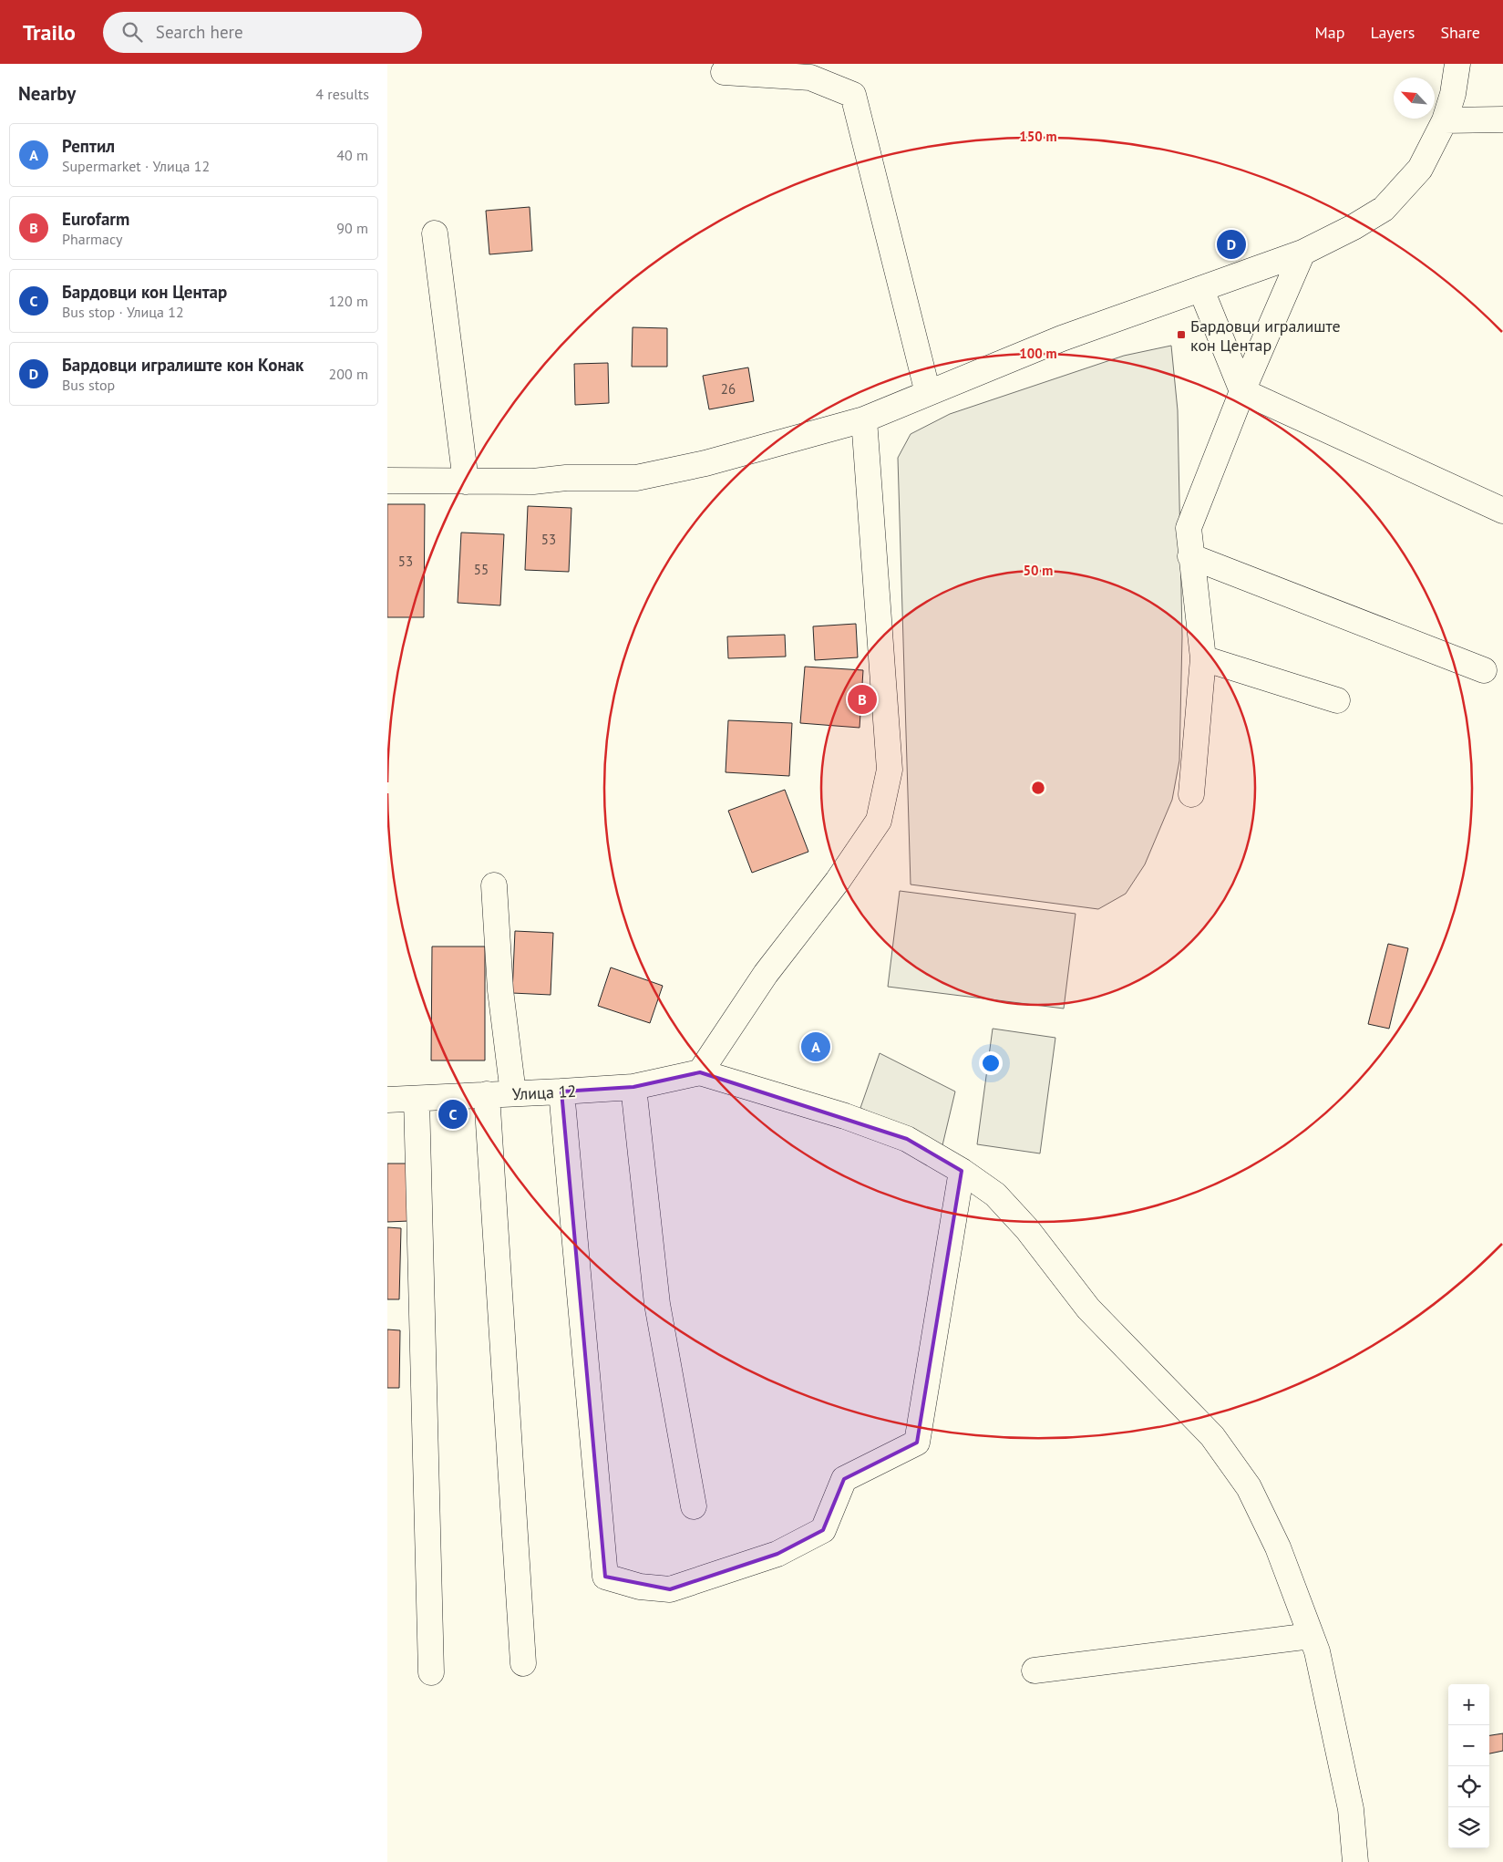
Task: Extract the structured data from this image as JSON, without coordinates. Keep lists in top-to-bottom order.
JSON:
{
  "streets": {
    "street": ["Улица 12"]
  },
  "places": {
    "transit": ["Бардовци игралиште кон Центар"]
  },
  "house_numbers": [
    "26",
    "53",
    "53",
    "55"
  ],
  "north": "top left",
  "page": {
    "header": "Trailo",
    "search": "Search here",
    "nav": ["Map", "Layers", "Share"],
    "heading": ["Nearby", "4 results"],
    "list": [
      {
        "mark": "A",
        "name": "Рептил",
        "note": "Supermarket · Улица 12",
        "value": "40 m"
      },
      {
        "mark": "B",
        "name": "Eurofarm",
        "note": "Pharmacy",
        "value": "90 m"
      },
      {
        "mark": "C",
        "name": "Бардовци кон Центар",
        "note": "Bus stop · Улица 12",
        "value": "120 m"
      },
      {
        "mark": "D",
        "name": "Бардовци игралиште кон Конак",
        "note": "Bus stop",
        "value": "200 m"
      }
    ],
    "pins": [
      "D",
      "B",
      "A",
      "C"
    ],
    "map_buttons": ["+", "−"]
  },
  "rings": ["150 m", "100 m", "50 m"]
}
